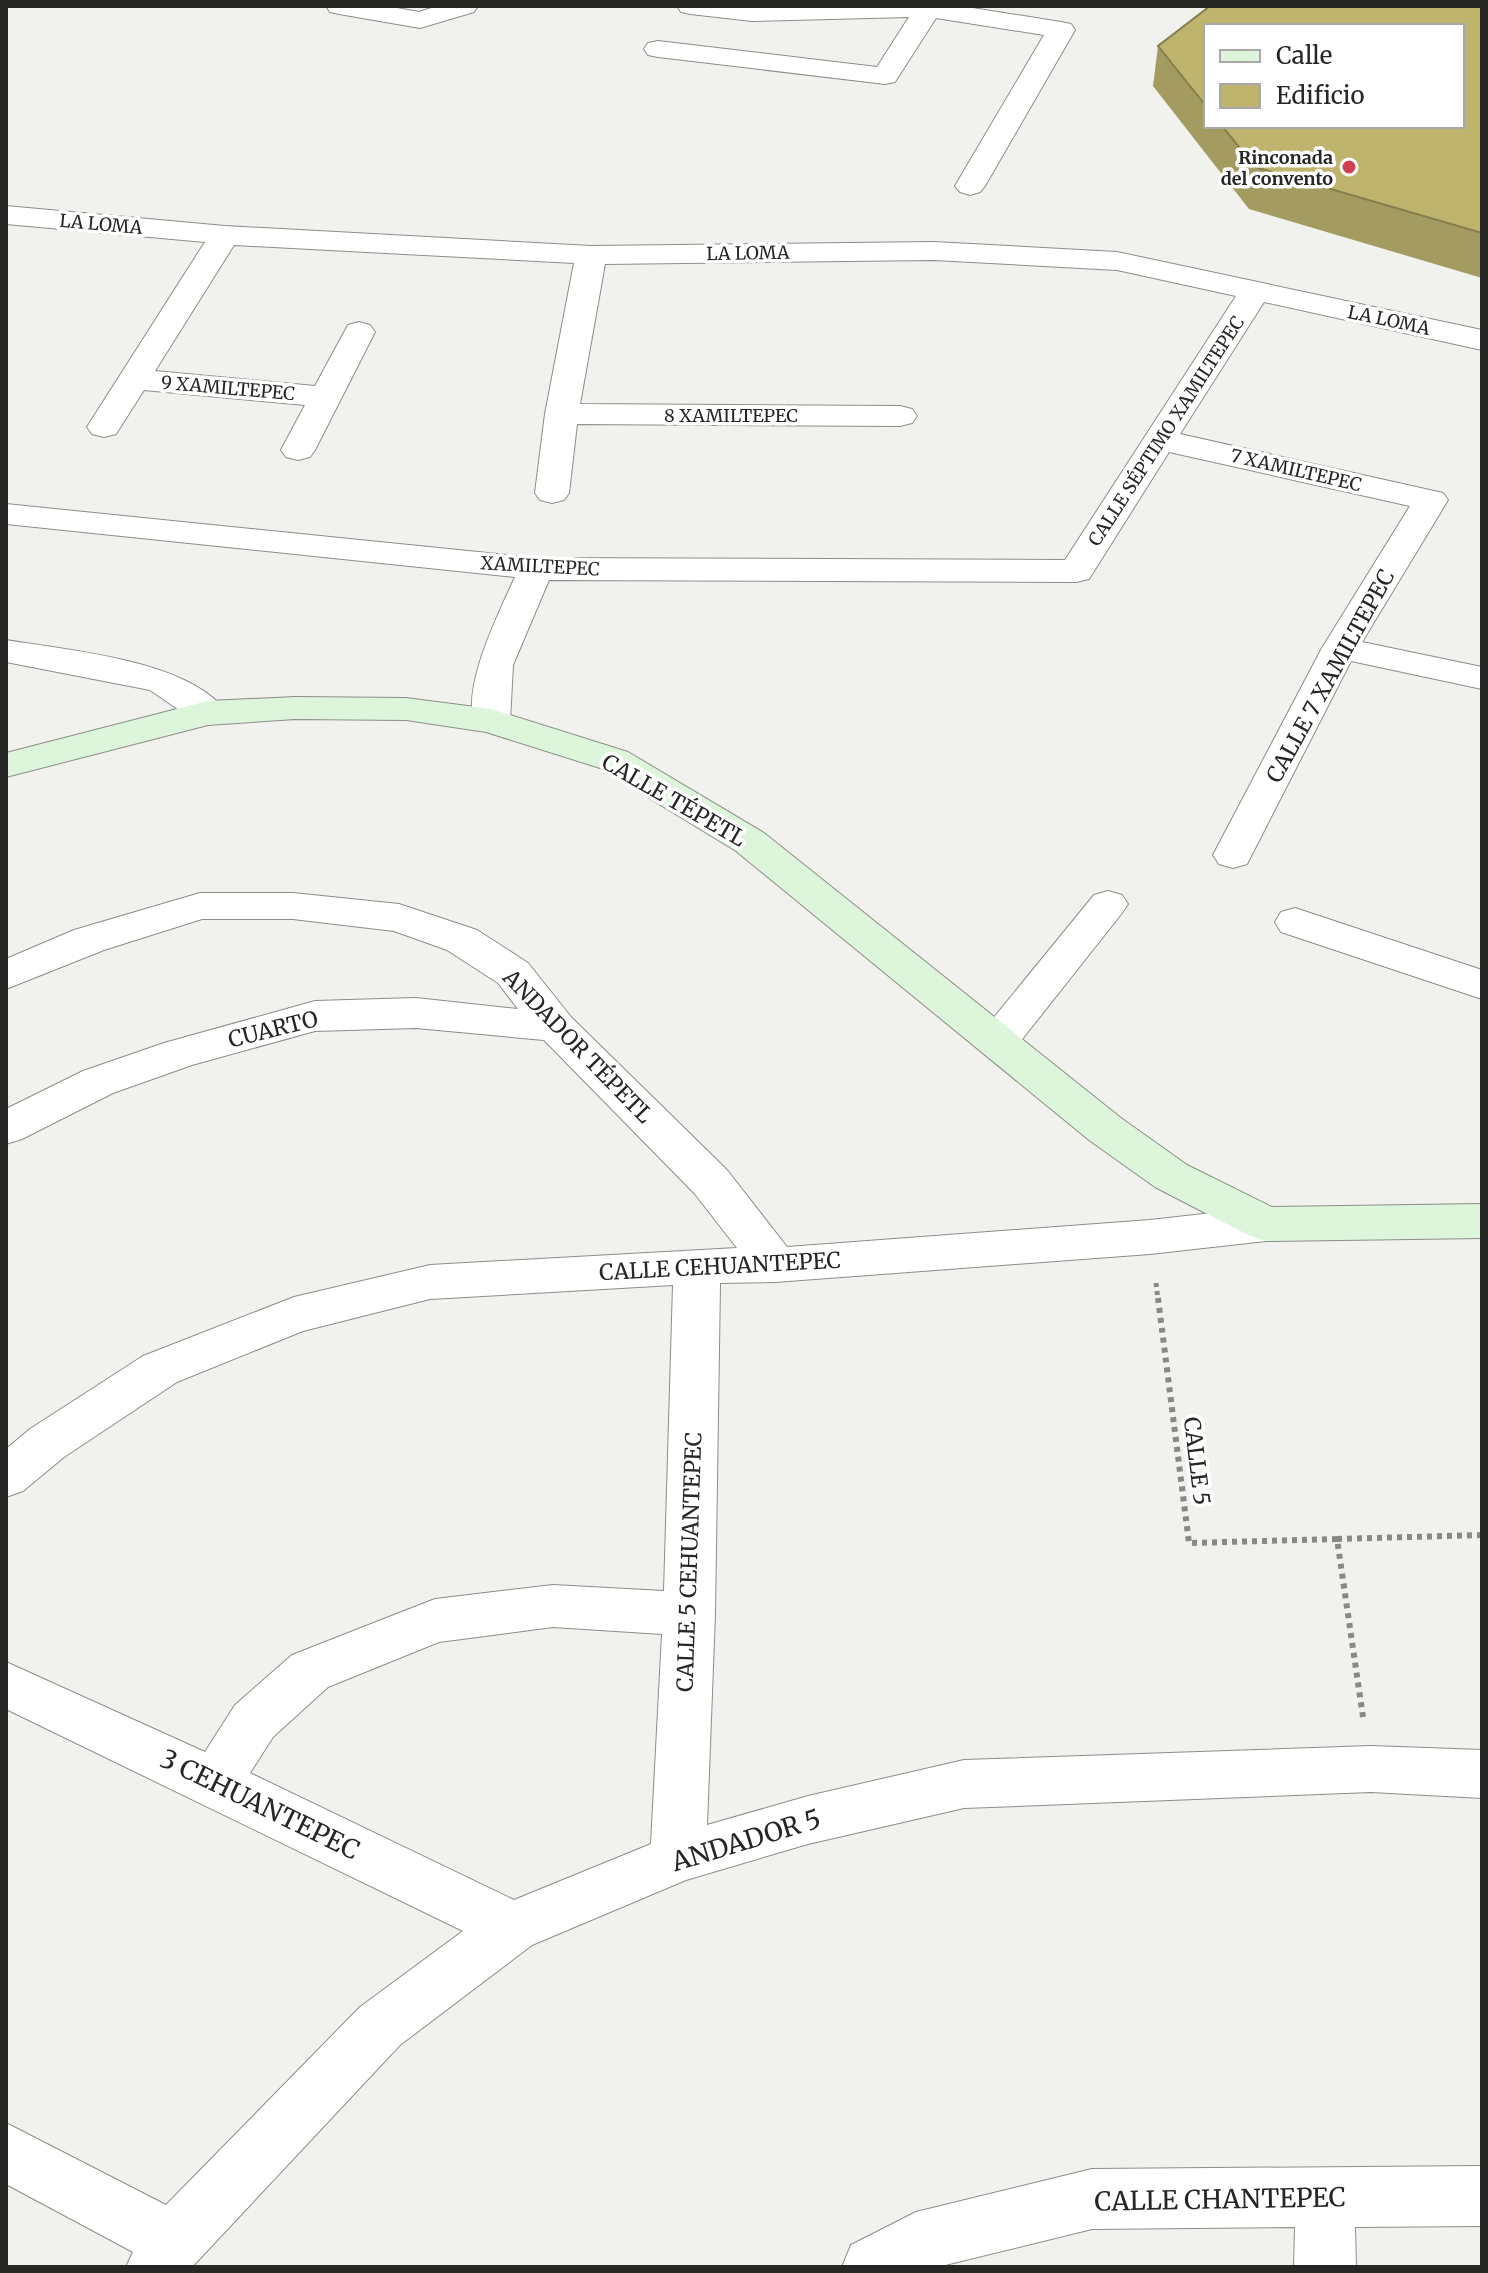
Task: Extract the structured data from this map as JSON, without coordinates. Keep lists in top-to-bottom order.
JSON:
{
  "streets": {
    "street": [
      "LA LOMA",
      "9 XAMILTEPEC",
      "8 XAMILTEPEC",
      "CALLE SÉPTIMO XAMILTEPEC",
      "7 XAMILTEPEC",
      "XAMILTEPEC",
      "CALLE 7 XAMILTEPEC",
      "CALLE TÉPETL",
      "CUARTO",
      "ANDADOR TÉPETL",
      "CALLE CEHUANTEPEC",
      "CALLE 5 CEHUANTEPEC",
      "3 CEHUANTEPEC",
      "ANDADOR 5",
      "CALLE CHANTEPEC"
    ],
    "path": ["CALLE 5"]
  },
  "crossings": [
    ["LA LOMA", "CALLE SÉPTIMO XAMILTEPEC"],
    ["CALLE SÉPTIMO XAMILTEPEC", "7 XAMILTEPEC"],
    ["CALLE SÉPTIMO XAMILTEPEC", "XAMILTEPEC"],
    ["7 XAMILTEPEC", "CALLE 7 XAMILTEPEC"],
    ["CALLE TÉPETL", "CALLE CEHUANTEPEC"],
    ["CUARTO", "ANDADOR TÉPETL"],
    ["ANDADOR TÉPETL", "CALLE CEHUANTEPEC"],
    ["CALLE CEHUANTEPEC", "CALLE 5"],
    ["CALLE CEHUANTEPEC", "CALLE 5 CEHUANTEPEC"],
    ["CALLE 5 CEHUANTEPEC", "ANDADOR 5"],
    ["3 CEHUANTEPEC", "ANDADOR 5"]
  ],
  "places": ["Rinconada del convento"],
  "legend": ["Calle", "Edificio"]
}
